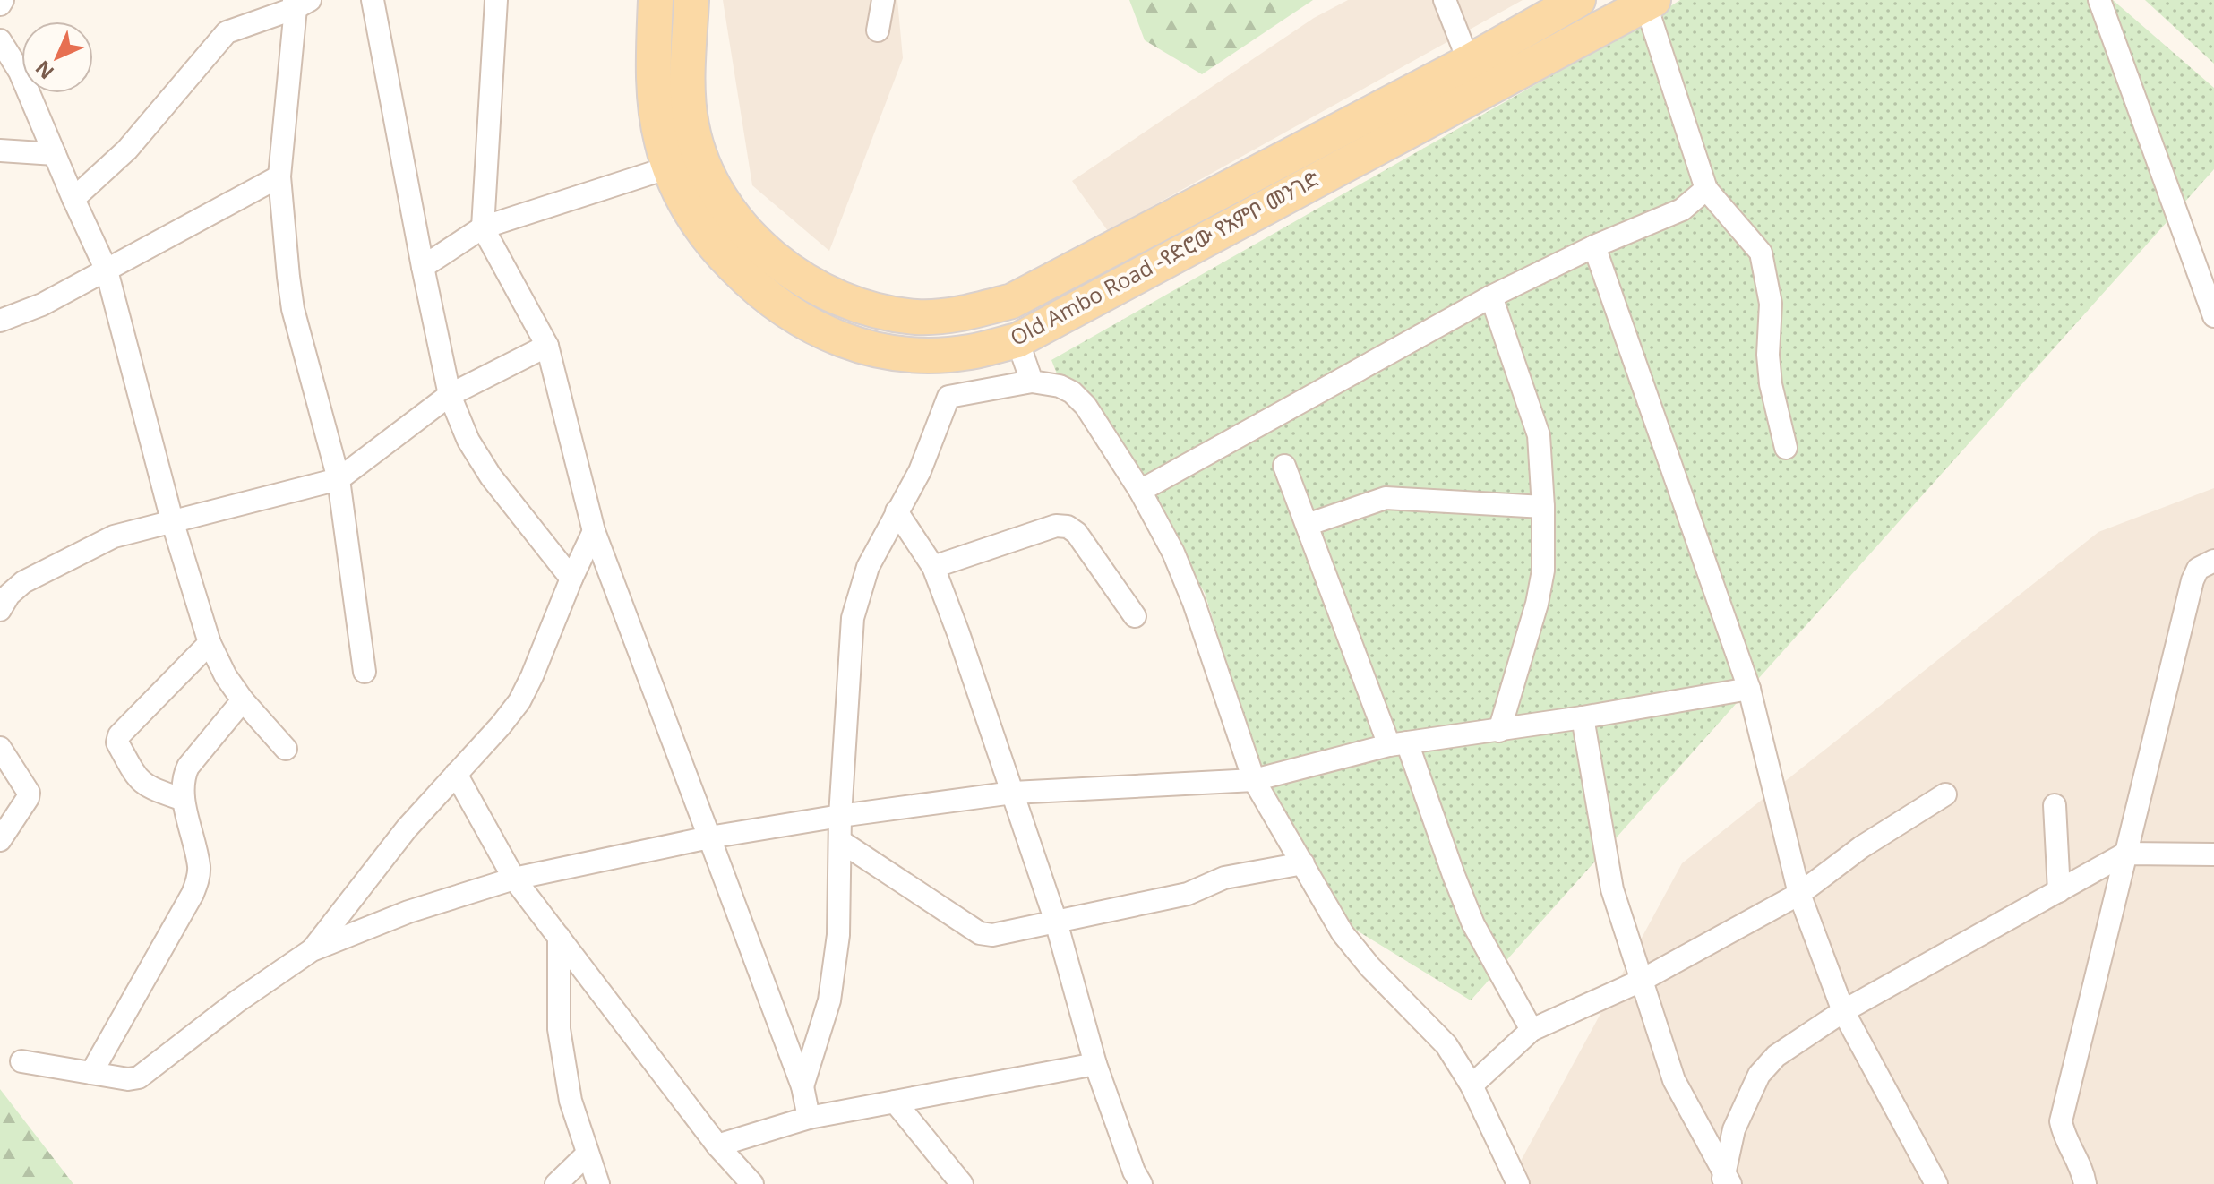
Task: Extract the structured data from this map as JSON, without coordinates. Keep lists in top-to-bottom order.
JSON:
{
  "streets": {
    "main road": ["Old Ambo Road -የድሮው የአምቦ መንገድ"]
  },
  "north": "bottom left"
}
